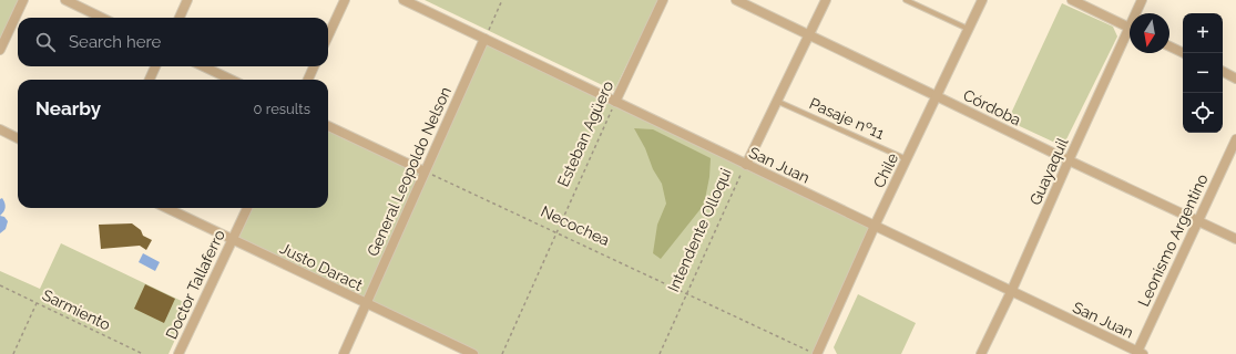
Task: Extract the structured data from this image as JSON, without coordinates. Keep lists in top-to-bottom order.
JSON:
{
  "streets": {
    "street": [
      "Córdoba",
      "Esteban Agüero",
      "San Juan",
      "Chile",
      "General Leopoldo Nelson",
      "Guayaquil",
      "Intendente Olloqui",
      "Leonismo Argentino",
      "Justo Daract",
      "Doctor Tallaferro"
    ],
    "lane": ["Pasaje nº11"],
    "path": ["Necochea", "Sarmiento"]
  },
  "crossings": [
    ["Córdoba", "Chile"],
    ["Córdoba", "Guayaquil"],
    ["Córdoba", "Intendente Olloqui"],
    ["Córdoba", "Leonismo Argentino"],
    ["Pasaje nº11", "Chile"],
    ["Pasaje nº11", "Intendente Olloqui"],
    ["Esteban Agüero", "San Juan"],
    ["Esteban Agüero", "Necochea"],
    ["San Juan", "Chile"],
    ["San Juan", "General Leopoldo Nelson"],
    ["San Juan", "Guayaquil"],
    ["San Juan", "Intendente Olloqui"],
    ["San Juan", "Leonismo Argentino"],
    ["General Leopoldo Nelson", "Necochea"],
    ["General Leopoldo Nelson", "Justo Daract"],
    ["Necochea", "Intendente Olloqui"],
    ["Justo Daract", "Doctor Tallaferro"]
  ],
  "north": "bottom",
  "page": {
    "map_buttons": ["+", "−"],
    "search": "Search here",
    "heading": ["Nearby", "0 results"]
  }
}
